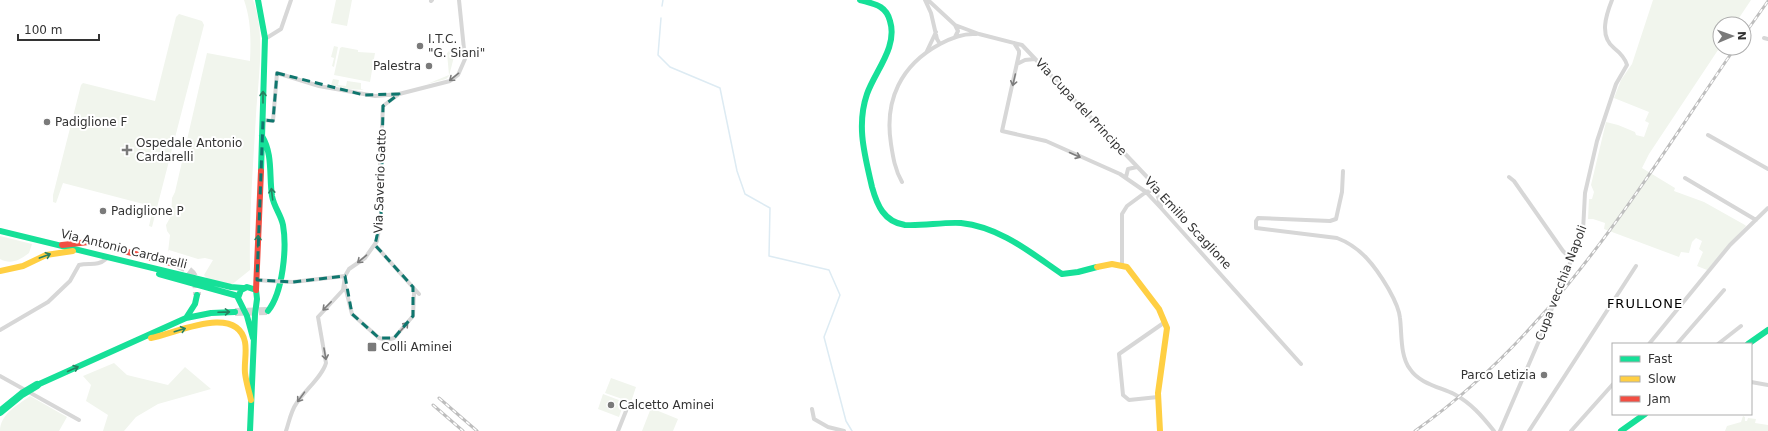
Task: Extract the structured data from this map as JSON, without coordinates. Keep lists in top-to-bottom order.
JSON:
{
  "streets": {
    "main road": ["Via Antonio Cardarelli"],
    "street": [
      "Via Cupa del Principe",
      "Via Saverio Gatto",
      "Via Emilio Scaglione",
      "Cupa vecchia Napoli"
    ]
  },
  "crossings": [
    ["Via Cupa del Principe", "Via Emilio Scaglione"]
  ],
  "districts": ["FRULLONE"],
  "places": {
    "other": [
      "I.T.C. \"G. Siani\"",
      "Palestra",
      "Padiglione F",
      "Padiglione P",
      "Parco Letizia",
      "Calcetto Aminei"
    ],
    "health": ["Ospedale Antonio Cardarelli"],
    "transit": ["Colli Aminei"]
  },
  "legend": ["Fast", "Slow", "Jam"],
  "scale_bar": "100 m",
  "north": "right"
}
